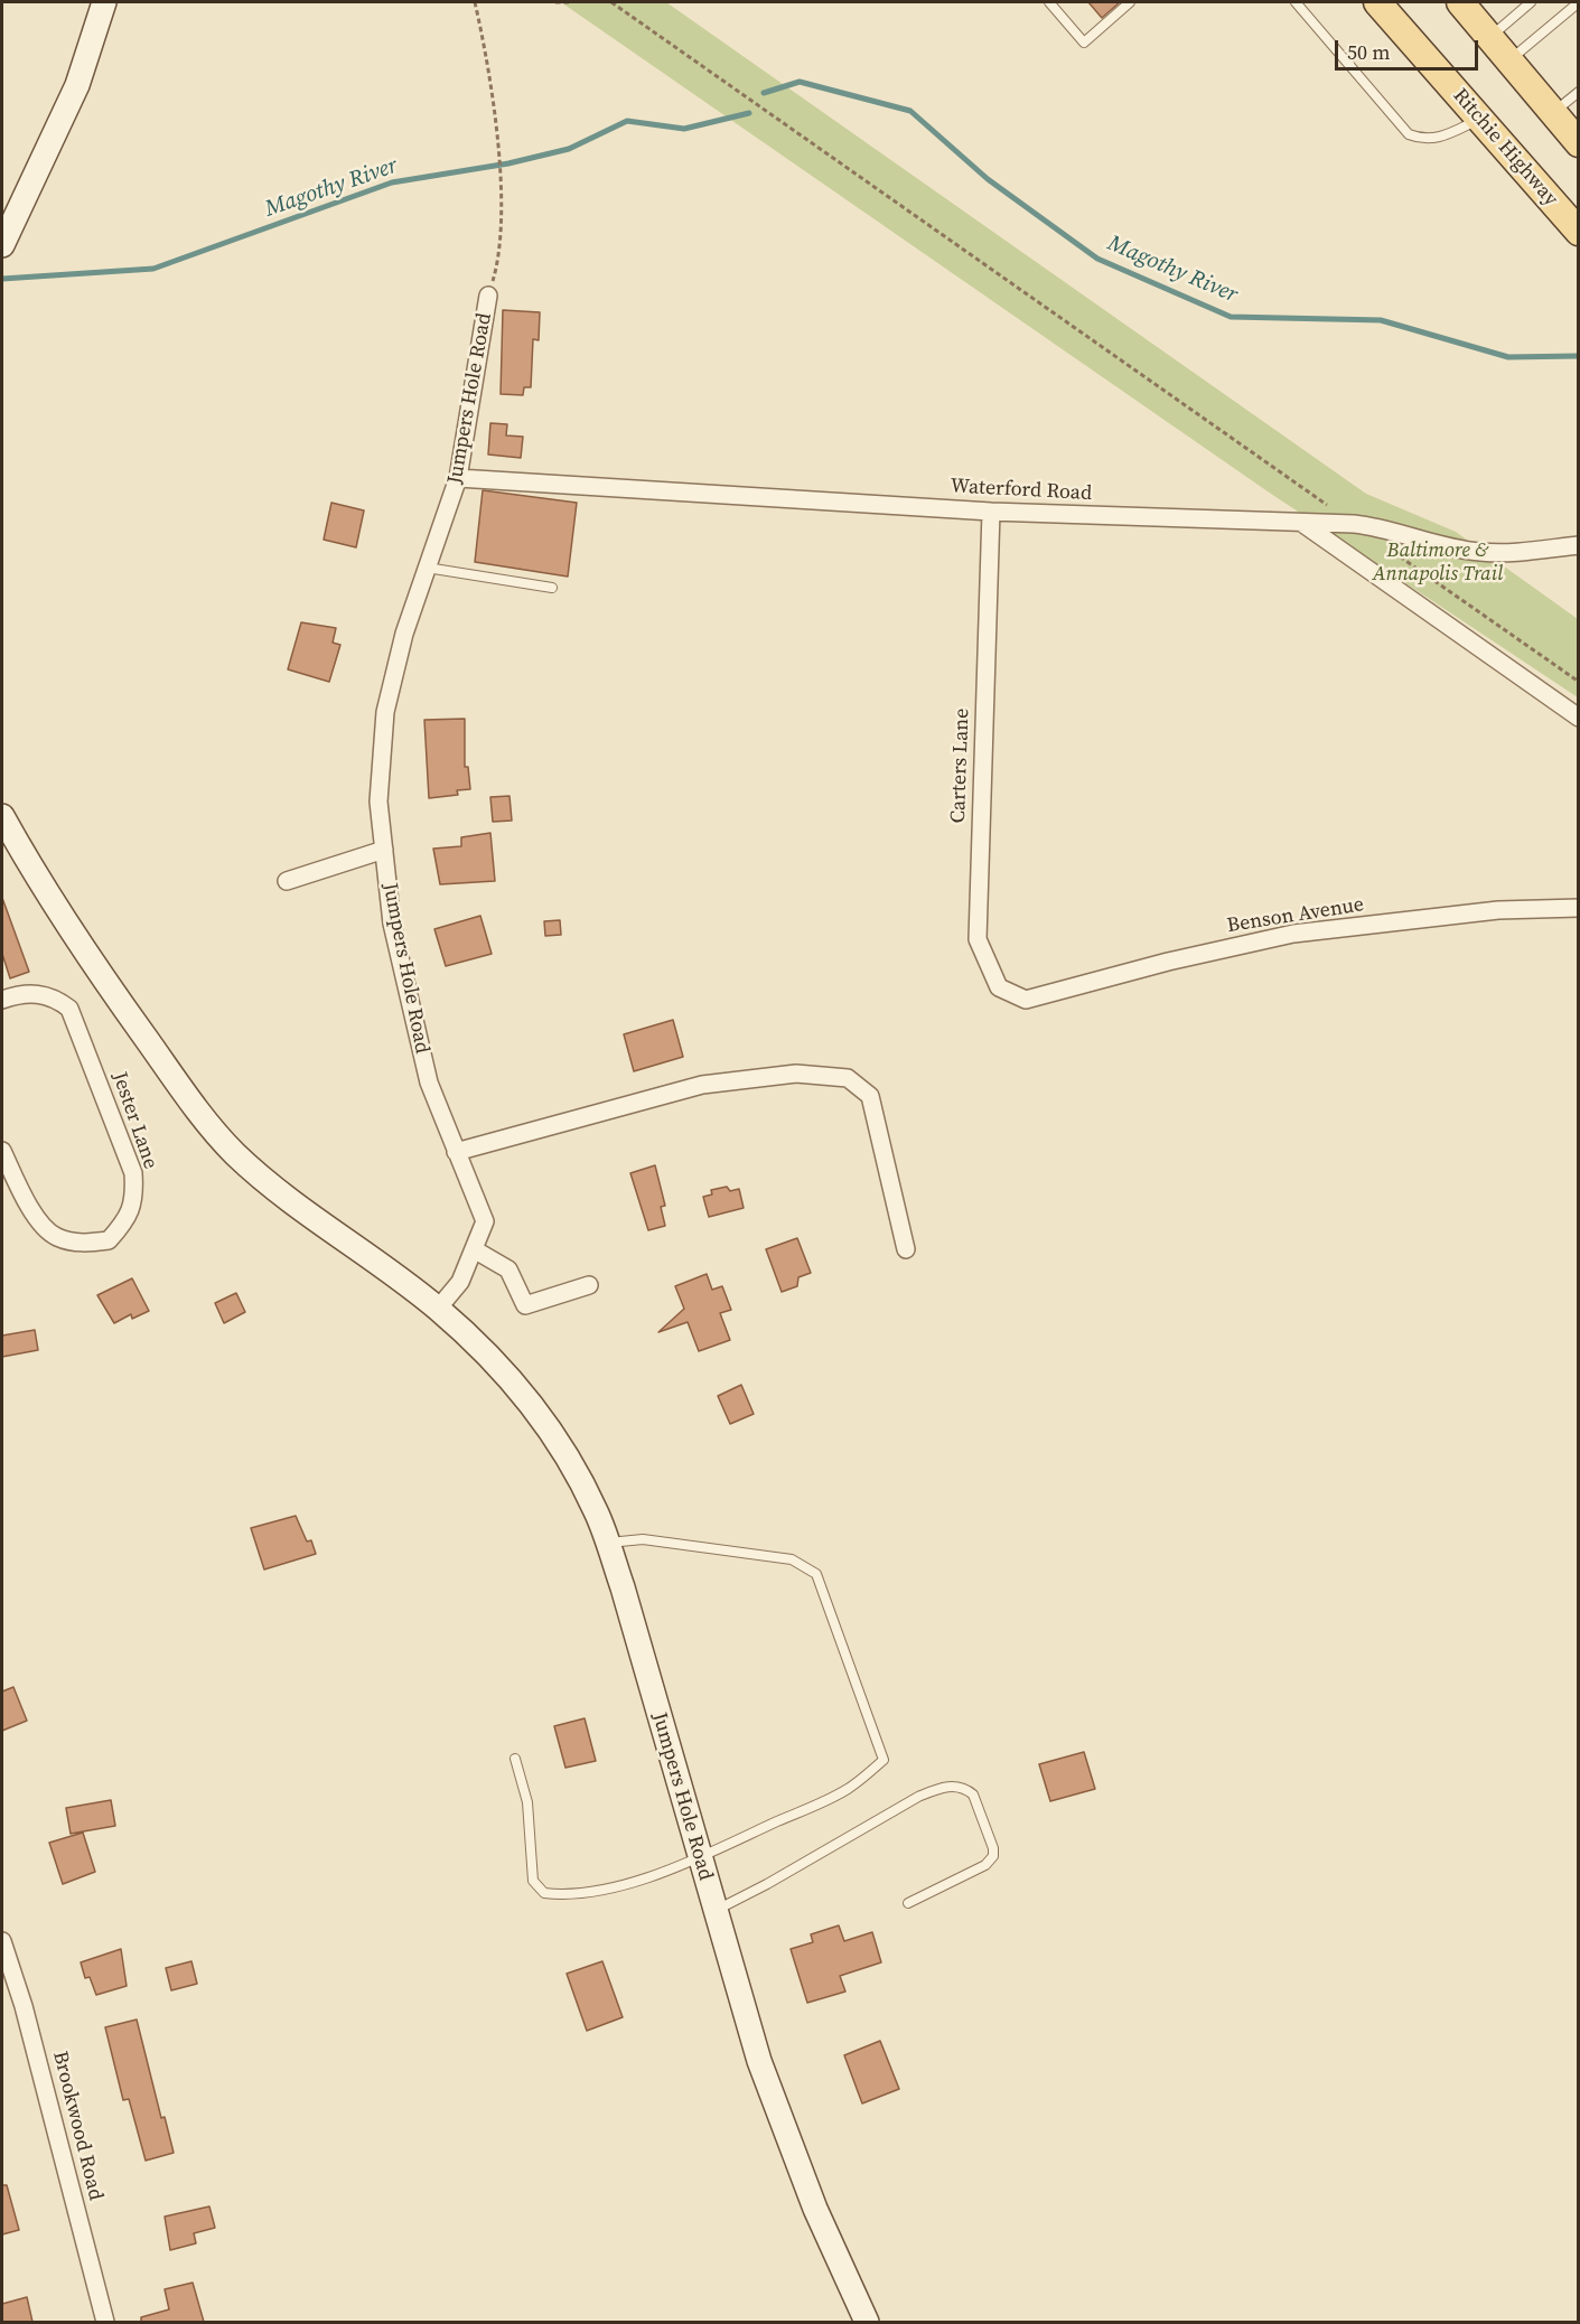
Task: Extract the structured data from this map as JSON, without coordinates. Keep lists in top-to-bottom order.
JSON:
{
  "streets": {
    "main road": ["Ritchie Highway", "Jumpers Hole Road"],
    "street": [
      "Waterford Road",
      "Carters Lane",
      "Benson Avenue",
      "Jester Lane",
      "Brookwood Road"
    ]
  },
  "crossings": [
    ["Jumpers Hole Road", "Waterford Road"],
    ["Waterford Road", "Carters Lane"],
    ["Carters Lane", "Benson Avenue"]
  ],
  "water": ["Magothy River"],
  "parks": ["Baltimore & Annapolis Trail"],
  "scale_bar": "50 m"
}
